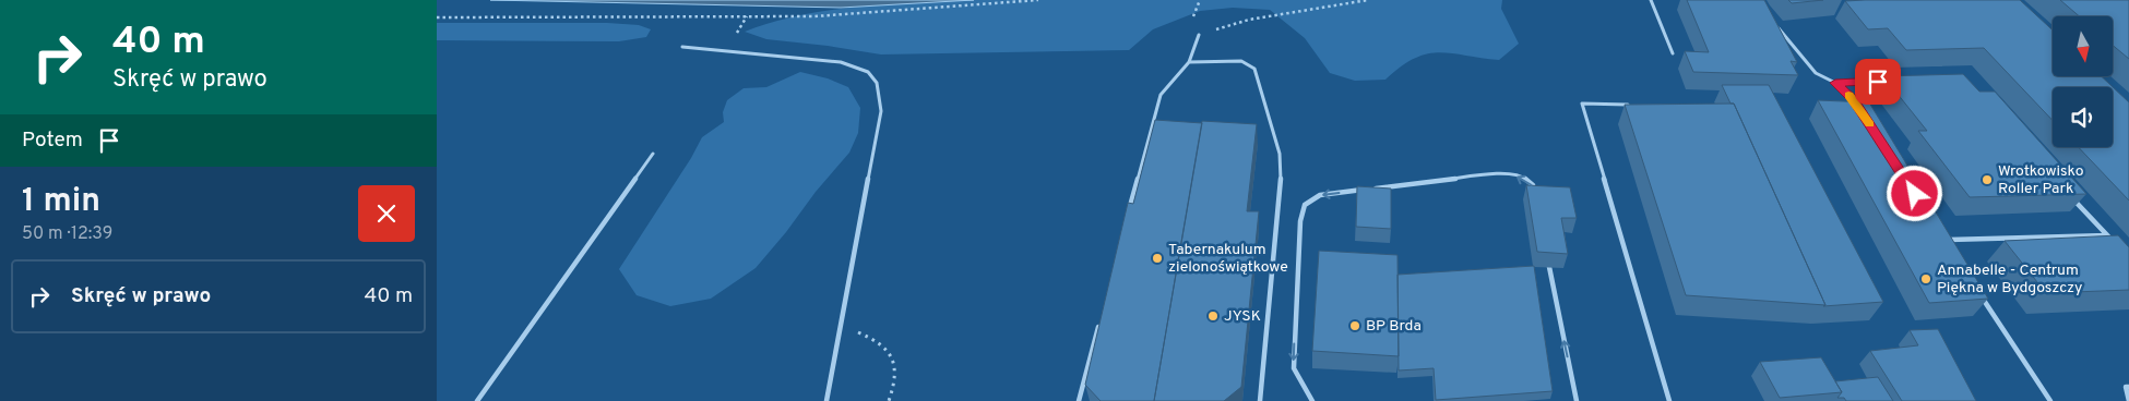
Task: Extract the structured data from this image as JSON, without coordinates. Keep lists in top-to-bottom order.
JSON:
{
  "places": [
    "Wrotkowisko Roller Park",
    "Tabernakulum zielonoświątkowe",
    "Annabelle - Centrum Piękna w Bydgoszczy",
    "JYSK",
    "BP Brda"
  ],
  "north": "bottom",
  "page": {
    "turn": ["40 m", "Skręć w prawo"],
    "then": "Potem",
    "heading": ["1 min", "50 m · 12:39"],
    "list": [
      {
        "name": "Skręć w prawo",
        "value": "40 m"
      }
    ]
  }
}
